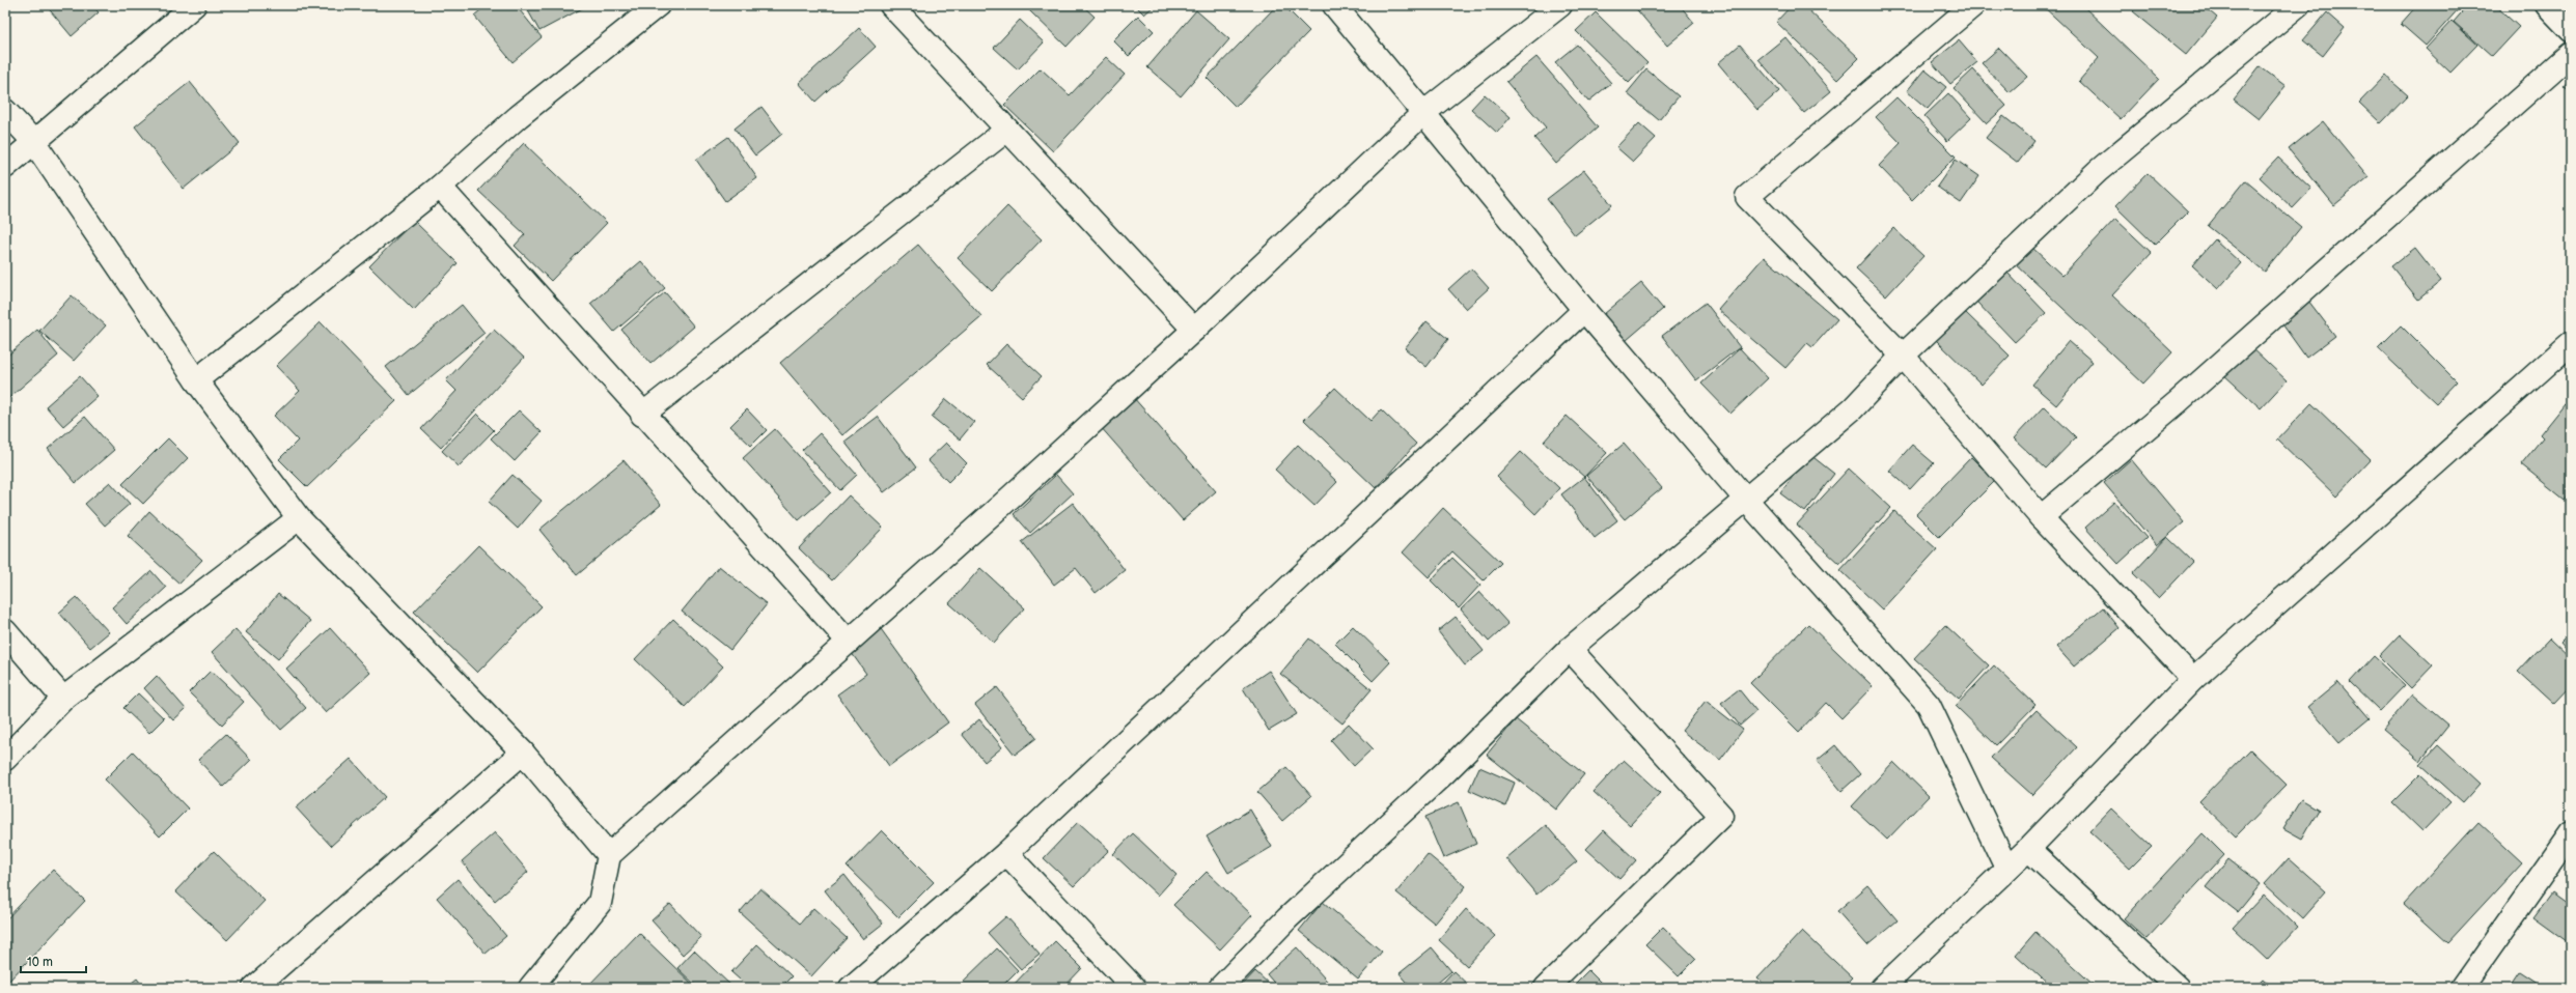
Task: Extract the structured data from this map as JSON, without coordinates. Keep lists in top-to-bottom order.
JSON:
{
  "scale_bar": "10 m"
}
